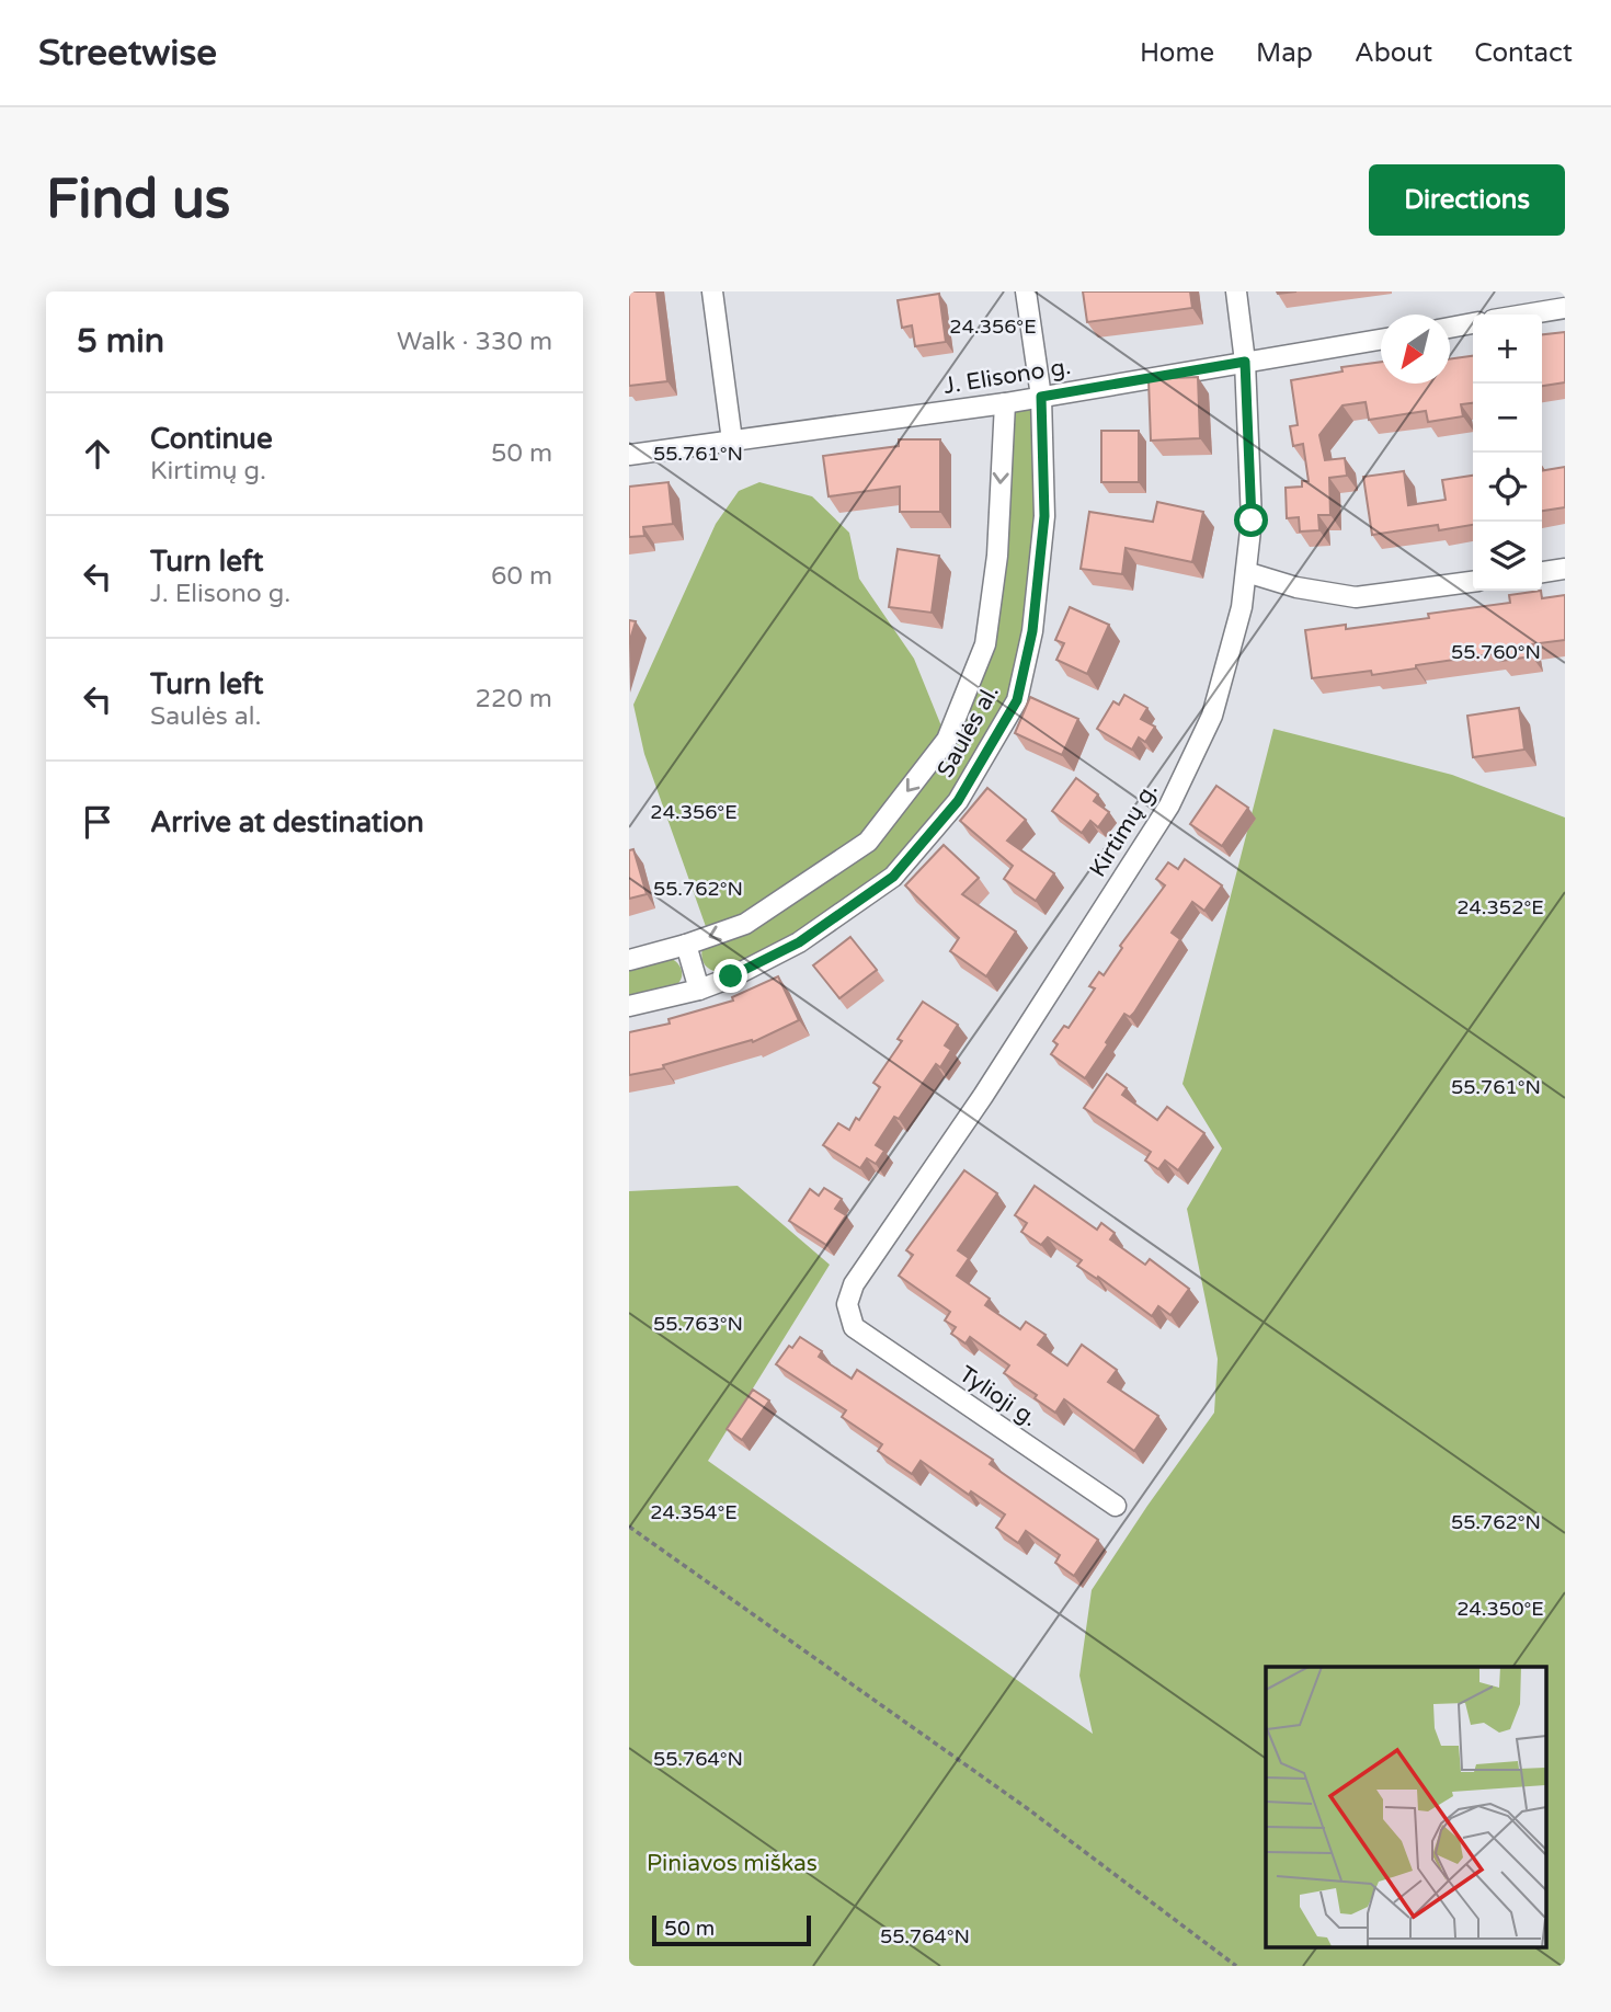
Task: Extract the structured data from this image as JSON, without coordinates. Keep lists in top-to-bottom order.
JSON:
{
  "streets": {
    "street": [
      "J. Elisono g.",
      "Saulės al.",
      "Kirtimų g.",
      "Tylioji g."
    ]
  },
  "crossings": [
    ["J. Elisono g.", "Saulės al."],
    ["J. Elisono g.", "Kirtimų g."],
    ["Kirtimų g.", "Tylioji g."]
  ],
  "parks": ["Piniavos miškas"],
  "scale_bar": "50 m",
  "north": "bottom left",
  "page": {
    "header": "Streetwise",
    "nav": [
      "Home",
      "Map",
      "About",
      "Contact"
    ],
    "buttons": "Directions",
    "title": "Find us",
    "heading": ["5 min", "Walk · 330 m"],
    "map_buttons": ["+", "−"],
    "list": [
      ["Continue", "Kirtimų g.", "50 m"],
      ["Turn left", "J. Elisono g.", "60 m"],
      ["Turn left", "Saulės al.", "220 m"],
      "Arrive at destination"
    ],
    "scale": "50 m"
  },
  "coordinates": [
    "24.356°E",
    "55.761°N",
    "55.760°N",
    "55.762°N",
    "24.352°E",
    "55.763°N",
    "24.354°E",
    "24.350°E",
    "55.764°N"
  ]
}
